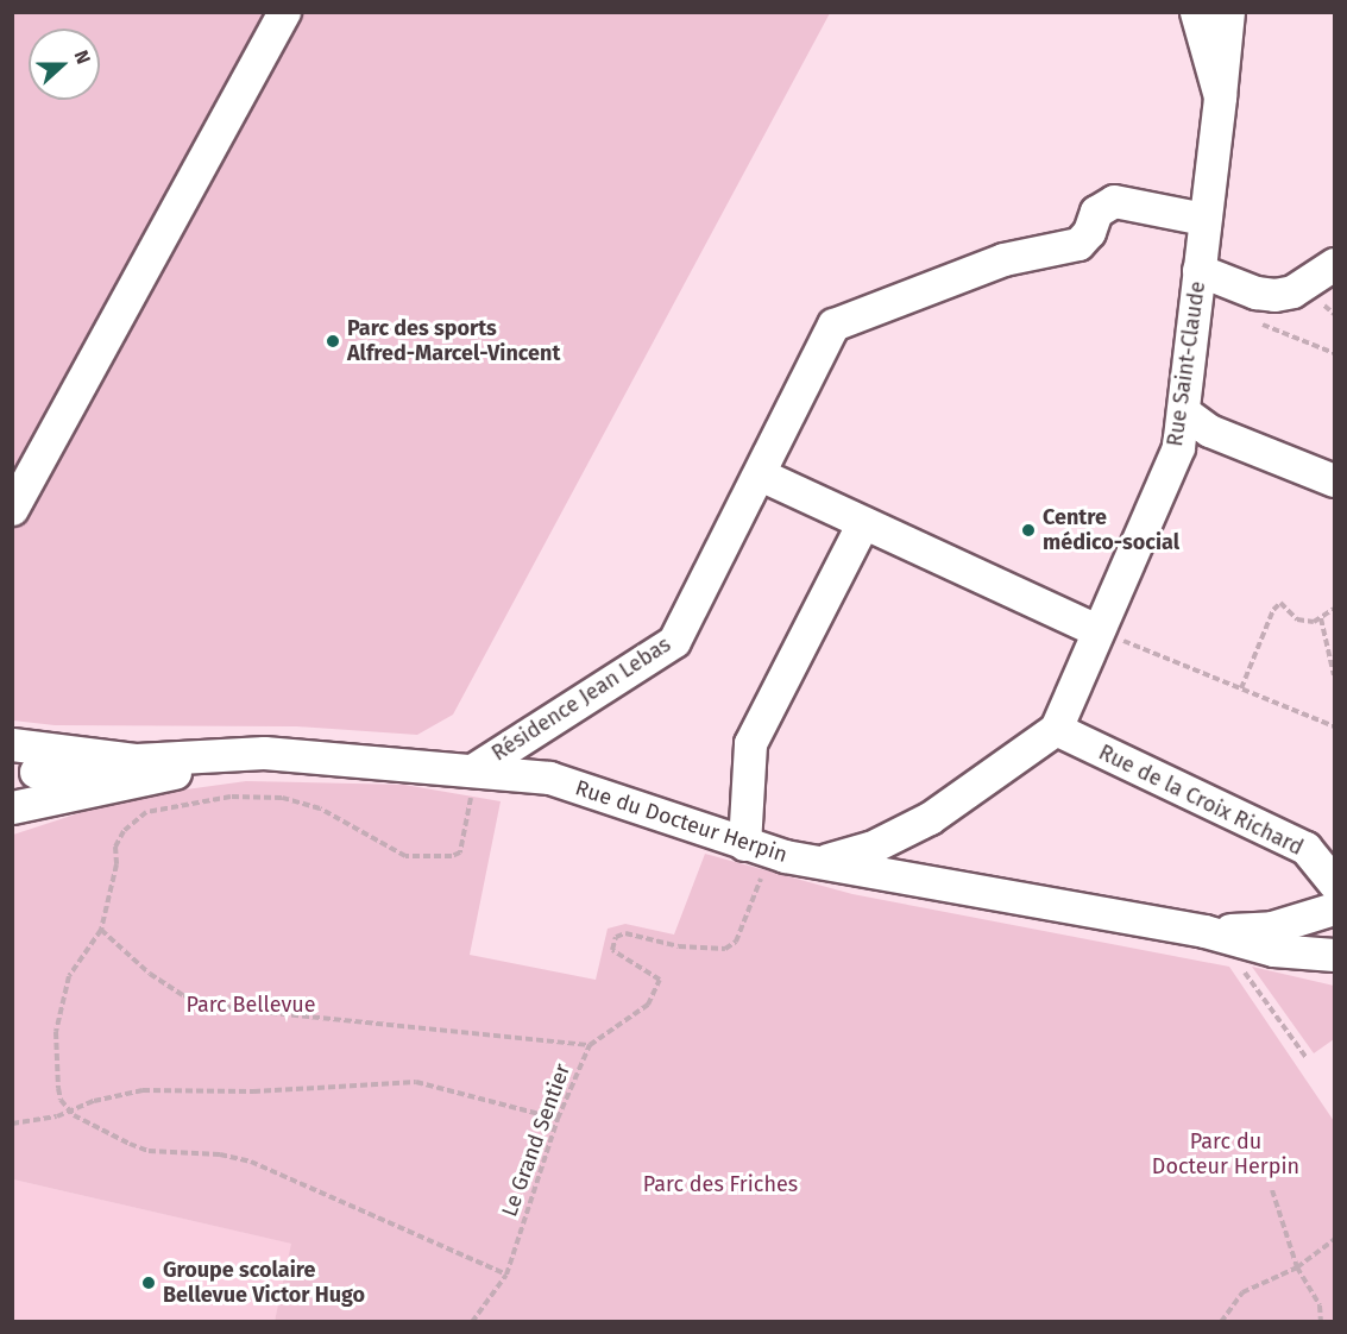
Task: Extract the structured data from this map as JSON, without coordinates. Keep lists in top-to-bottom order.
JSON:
{
  "streets": {
    "street": [
      "Rue Saint-Claude",
      "Résidence Jean Lebas",
      "Rue de la Croix Richard",
      "Rue du Docteur Herpin"
    ],
    "path": ["Le Grand Sentier"]
  },
  "crossings": [
    ["Rue Saint-Claude", "Résidence Jean Lebas"],
    ["Rue Saint-Claude", "Rue de la Croix Richard"],
    ["Résidence Jean Lebas", "Rue du Docteur Herpin"],
    ["Rue du Docteur Herpin", "Le Grand Sentier"]
  ],
  "parks": ["Parc Bellevue", "Parc du Docteur Herpin", "Parc des Friches"],
  "places": ["Parc des sports Alfred-Marcel-Vincent", "Centre médico-social", "Groupe scolaire Bellevue Victor Hugo"],
  "north": "right"
}
